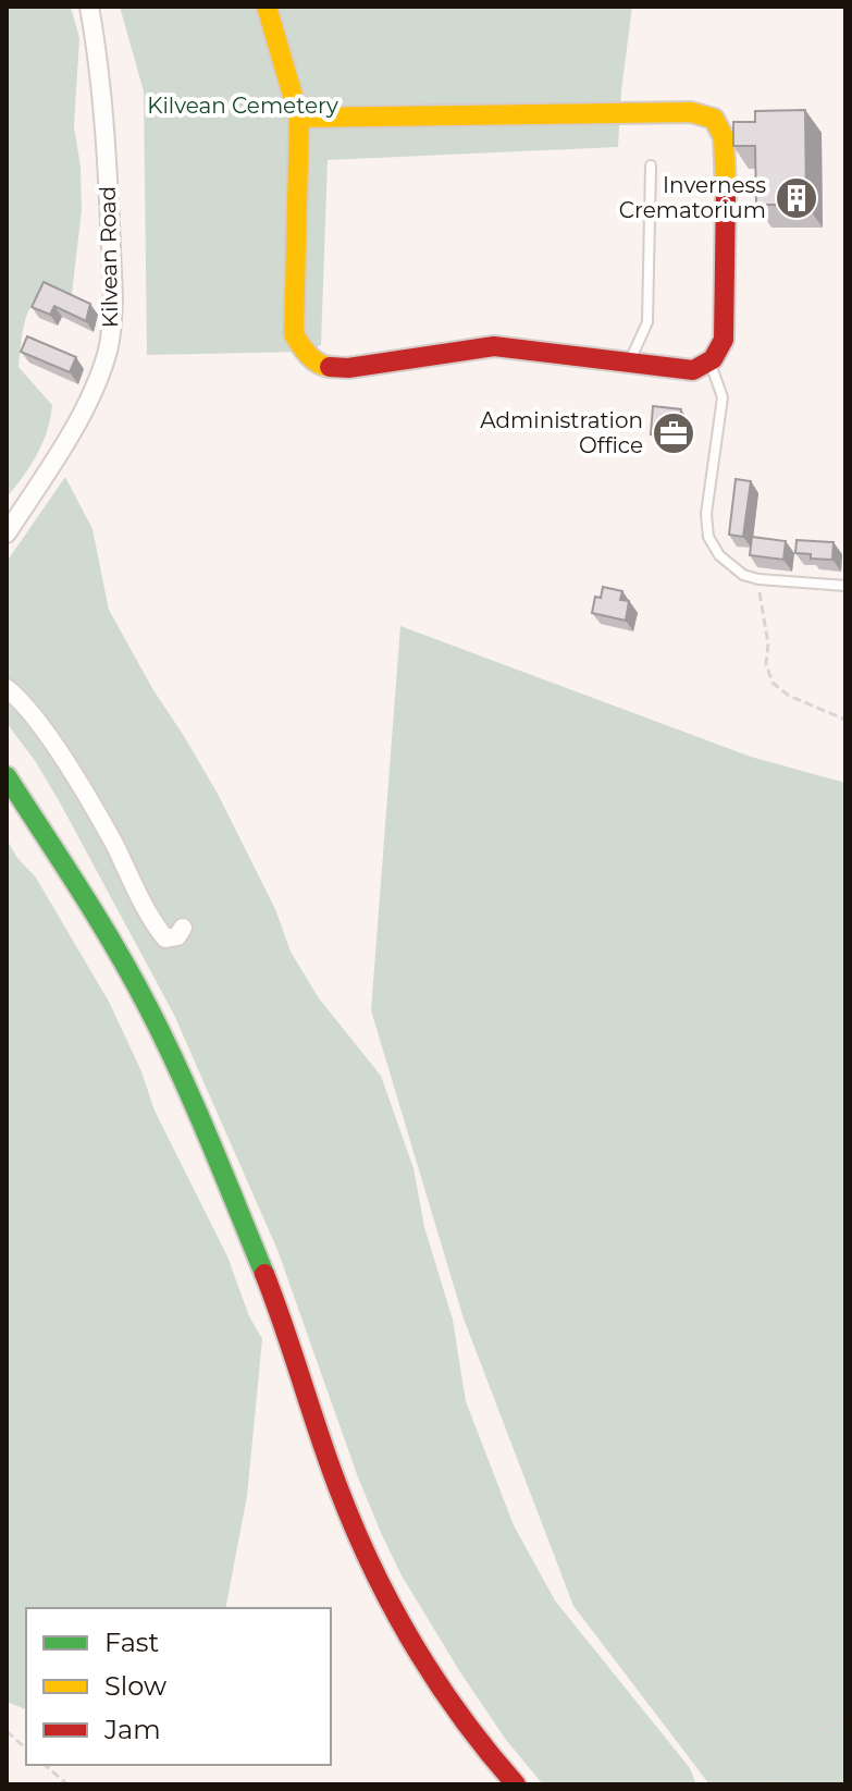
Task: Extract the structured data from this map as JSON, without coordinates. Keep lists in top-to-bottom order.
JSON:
{
  "streets": {
    "street": ["Kilvean Road"]
  },
  "parks": ["Kilvean Cemetery"],
  "places": {
    "building": ["Inverness Crematorium"],
    "office": ["Administration Office"]
  },
  "legend": ["Fast", "Slow", "Jam"]
}
